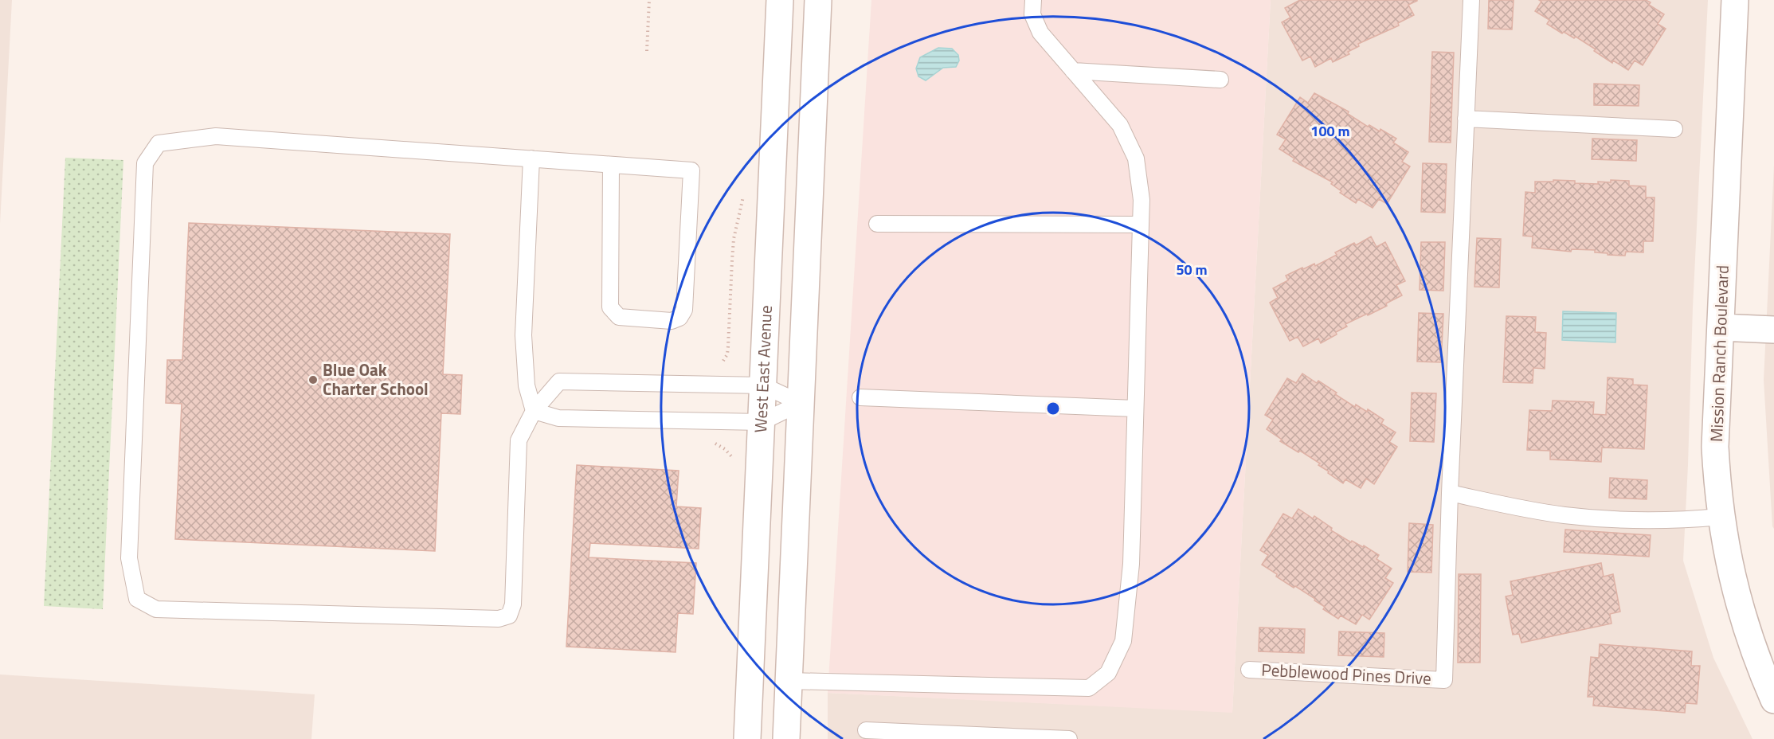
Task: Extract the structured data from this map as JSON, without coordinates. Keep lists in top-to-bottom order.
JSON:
{
  "streets": {
    "main road": ["Mission Ranch Boulevard", "West East Avenue"],
    "lane": ["Pebblewood Pines Drive"]
  },
  "places": ["Blue Oak Charter School"],
  "rings": ["100 m", "50 m"]
}
